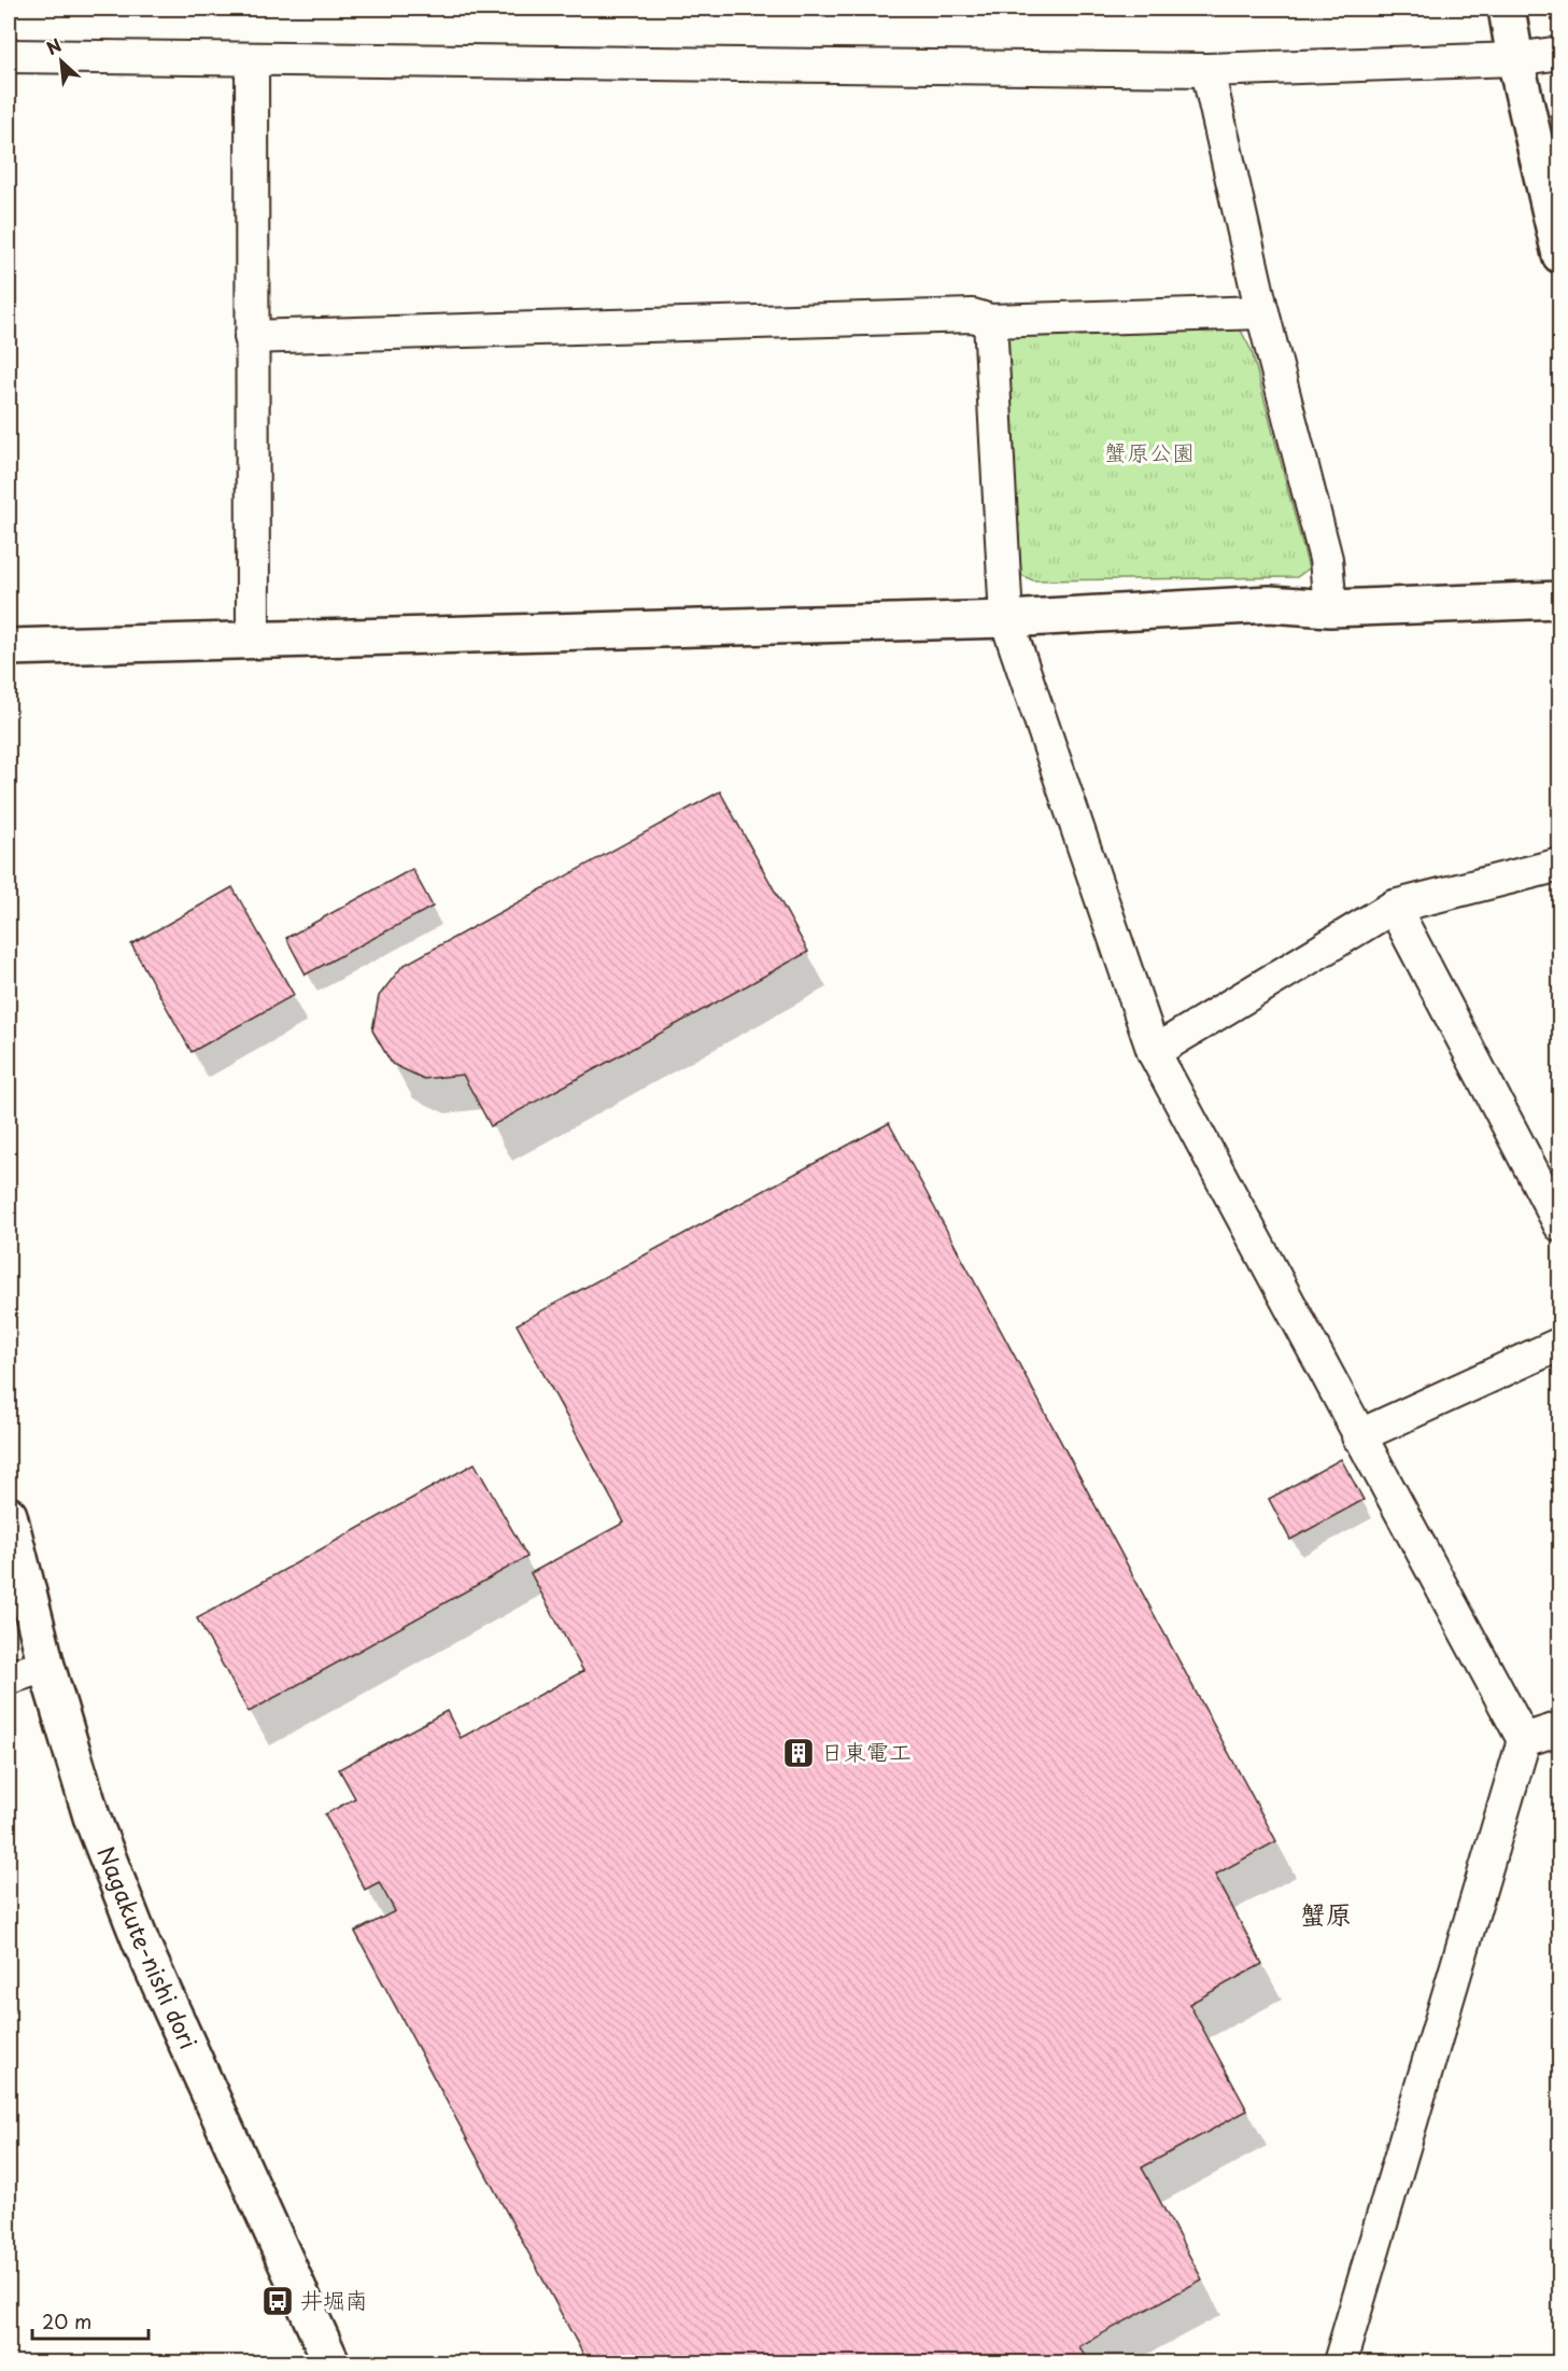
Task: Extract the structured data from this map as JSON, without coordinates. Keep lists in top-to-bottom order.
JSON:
{
  "streets": {
    "street": ["Nagakute-nishi dori"]
  },
  "districts": ["蟹原"],
  "parks": ["蟹原公園"],
  "places": {
    "building": ["日東電工"],
    "bus stop": ["井堀南"]
  },
  "scale_bar": "20 m",
  "north": "top left"
}
